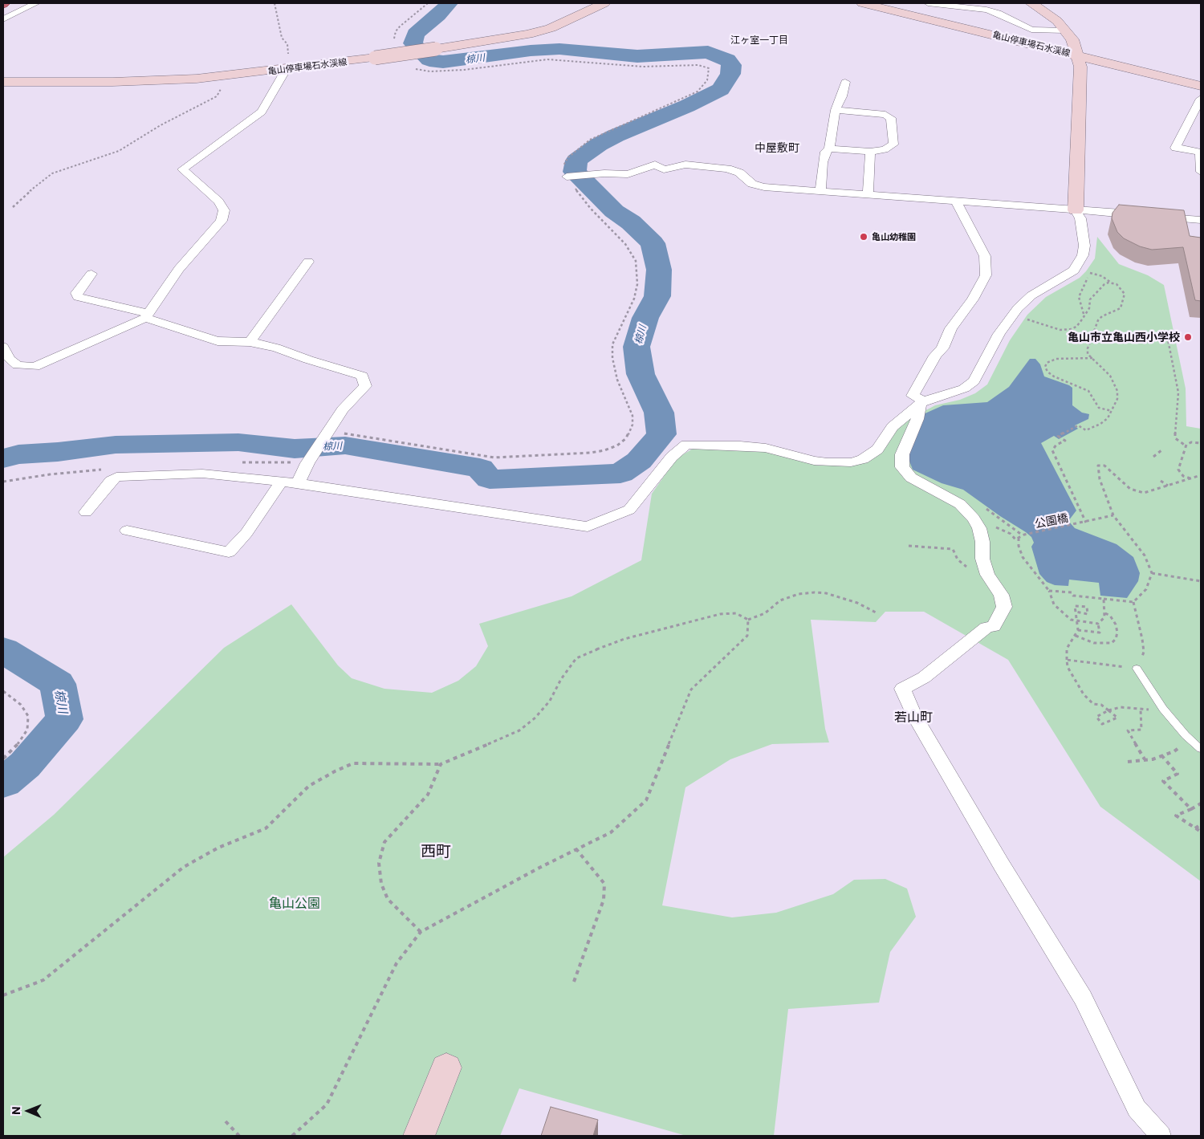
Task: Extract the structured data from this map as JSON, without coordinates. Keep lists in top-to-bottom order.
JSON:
{
  "streets": {
    "main road": ["亀山停車場石水渓線"],
    "path": ["公園橋"]
  },
  "districts": [
    "江ヶ室一丁目",
    "中屋敷町",
    "若山町",
    "西町"
  ],
  "water": ["椋川"],
  "parks": ["亀山公園"],
  "places": ["亀山幼稚園", "亀山市立亀山西小学校"],
  "north": "left"
}
